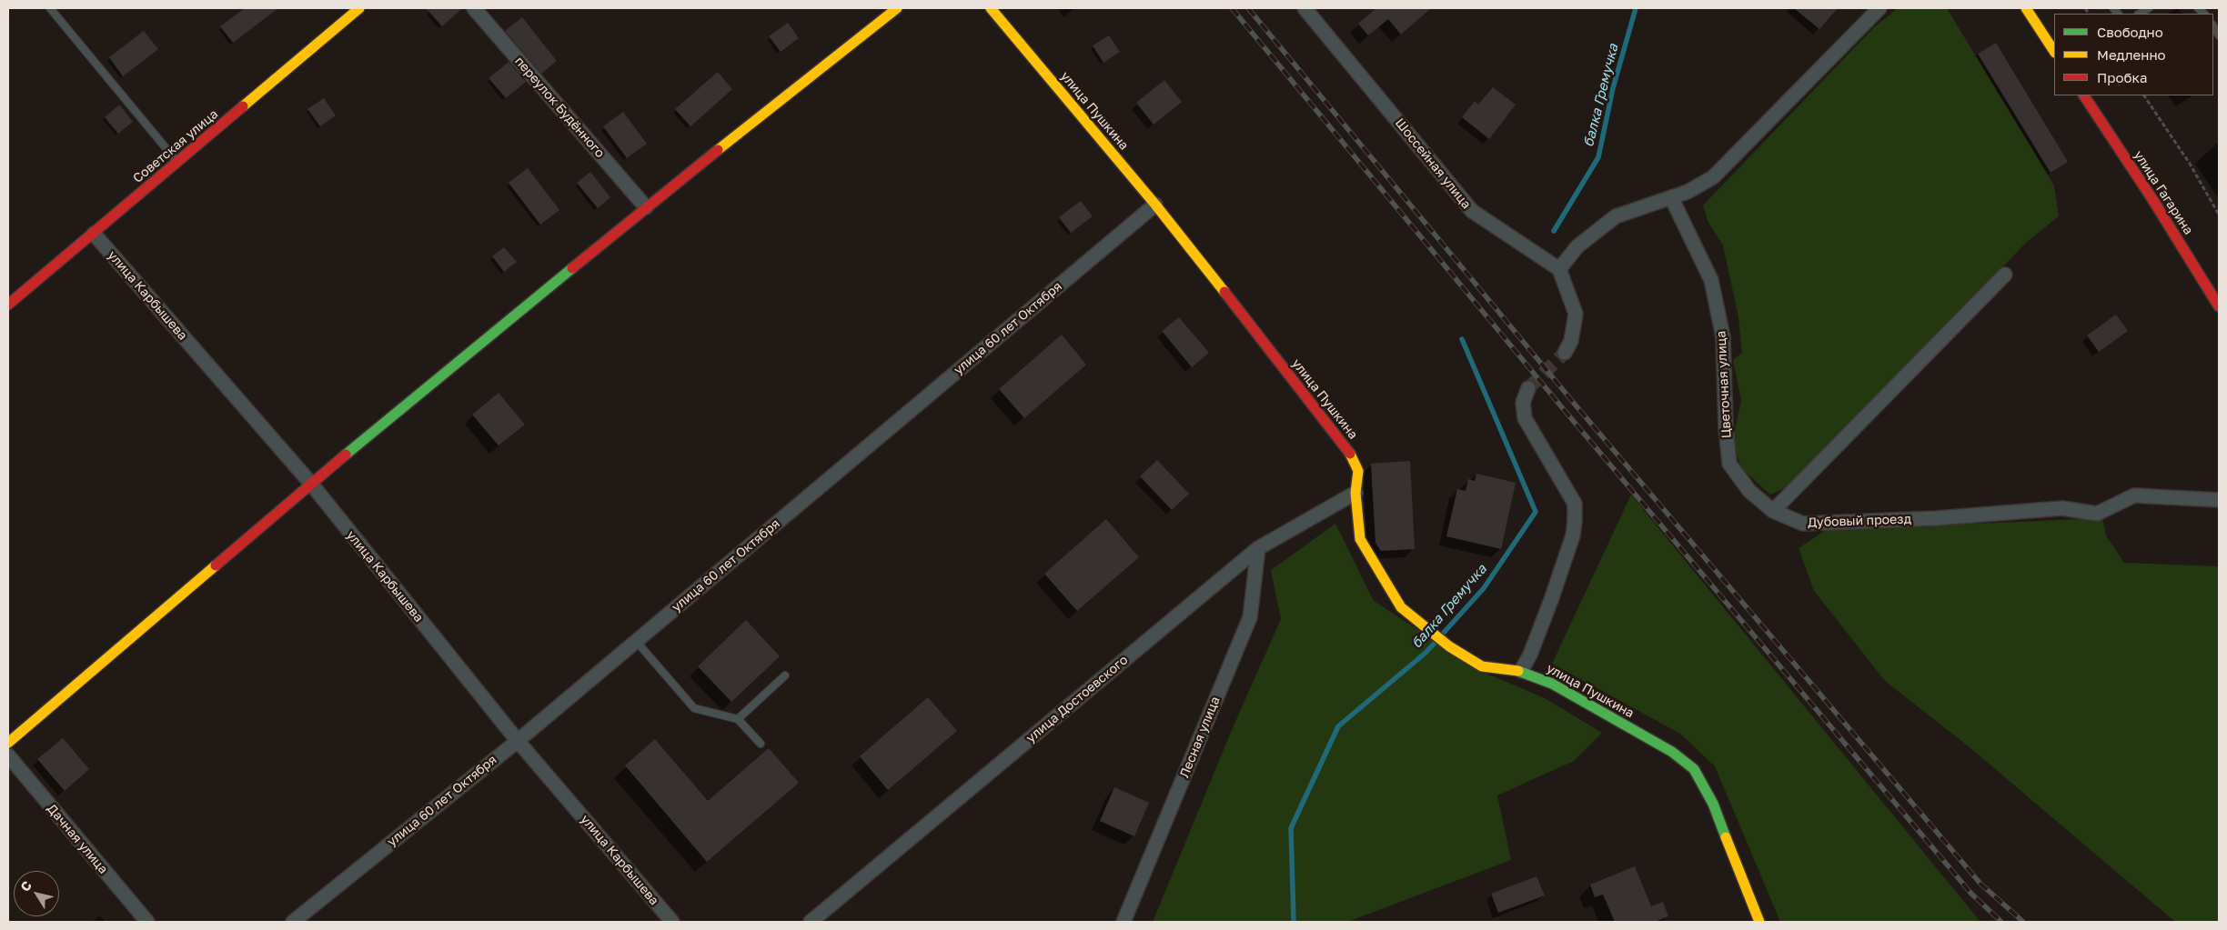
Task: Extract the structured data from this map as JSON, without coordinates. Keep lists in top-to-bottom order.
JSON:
{
  "streets": {
    "street": [
      "переулок Будённого",
      "улица Пушкина",
      "Советская улица",
      "Шоссейная улица",
      "улица Гагарина",
      "улица Карбышева",
      "улица 60 лет Октября",
      "Цветочная улица",
      "Дубовый проезд",
      "улица Достоевского",
      "Лесная улица",
      "Дачная улица"
    ]
  },
  "crossings": [
    ["улица Пушкина", "улица 60 лет Октября"],
    ["улица Пушкина", "улица Достоевского"],
    ["Советская улица", "улица Карбышева"],
    ["улица Карбышева", "улица 60 лет Октября"],
    ["Цветочная улица", "Дубовый проезд"],
    ["улица Достоевского", "Лесная улица"]
  ],
  "water": ["балка Гремучка"],
  "legend": ["Свободно", "Медленно", "Пробка"],
  "north": "top left"
}
